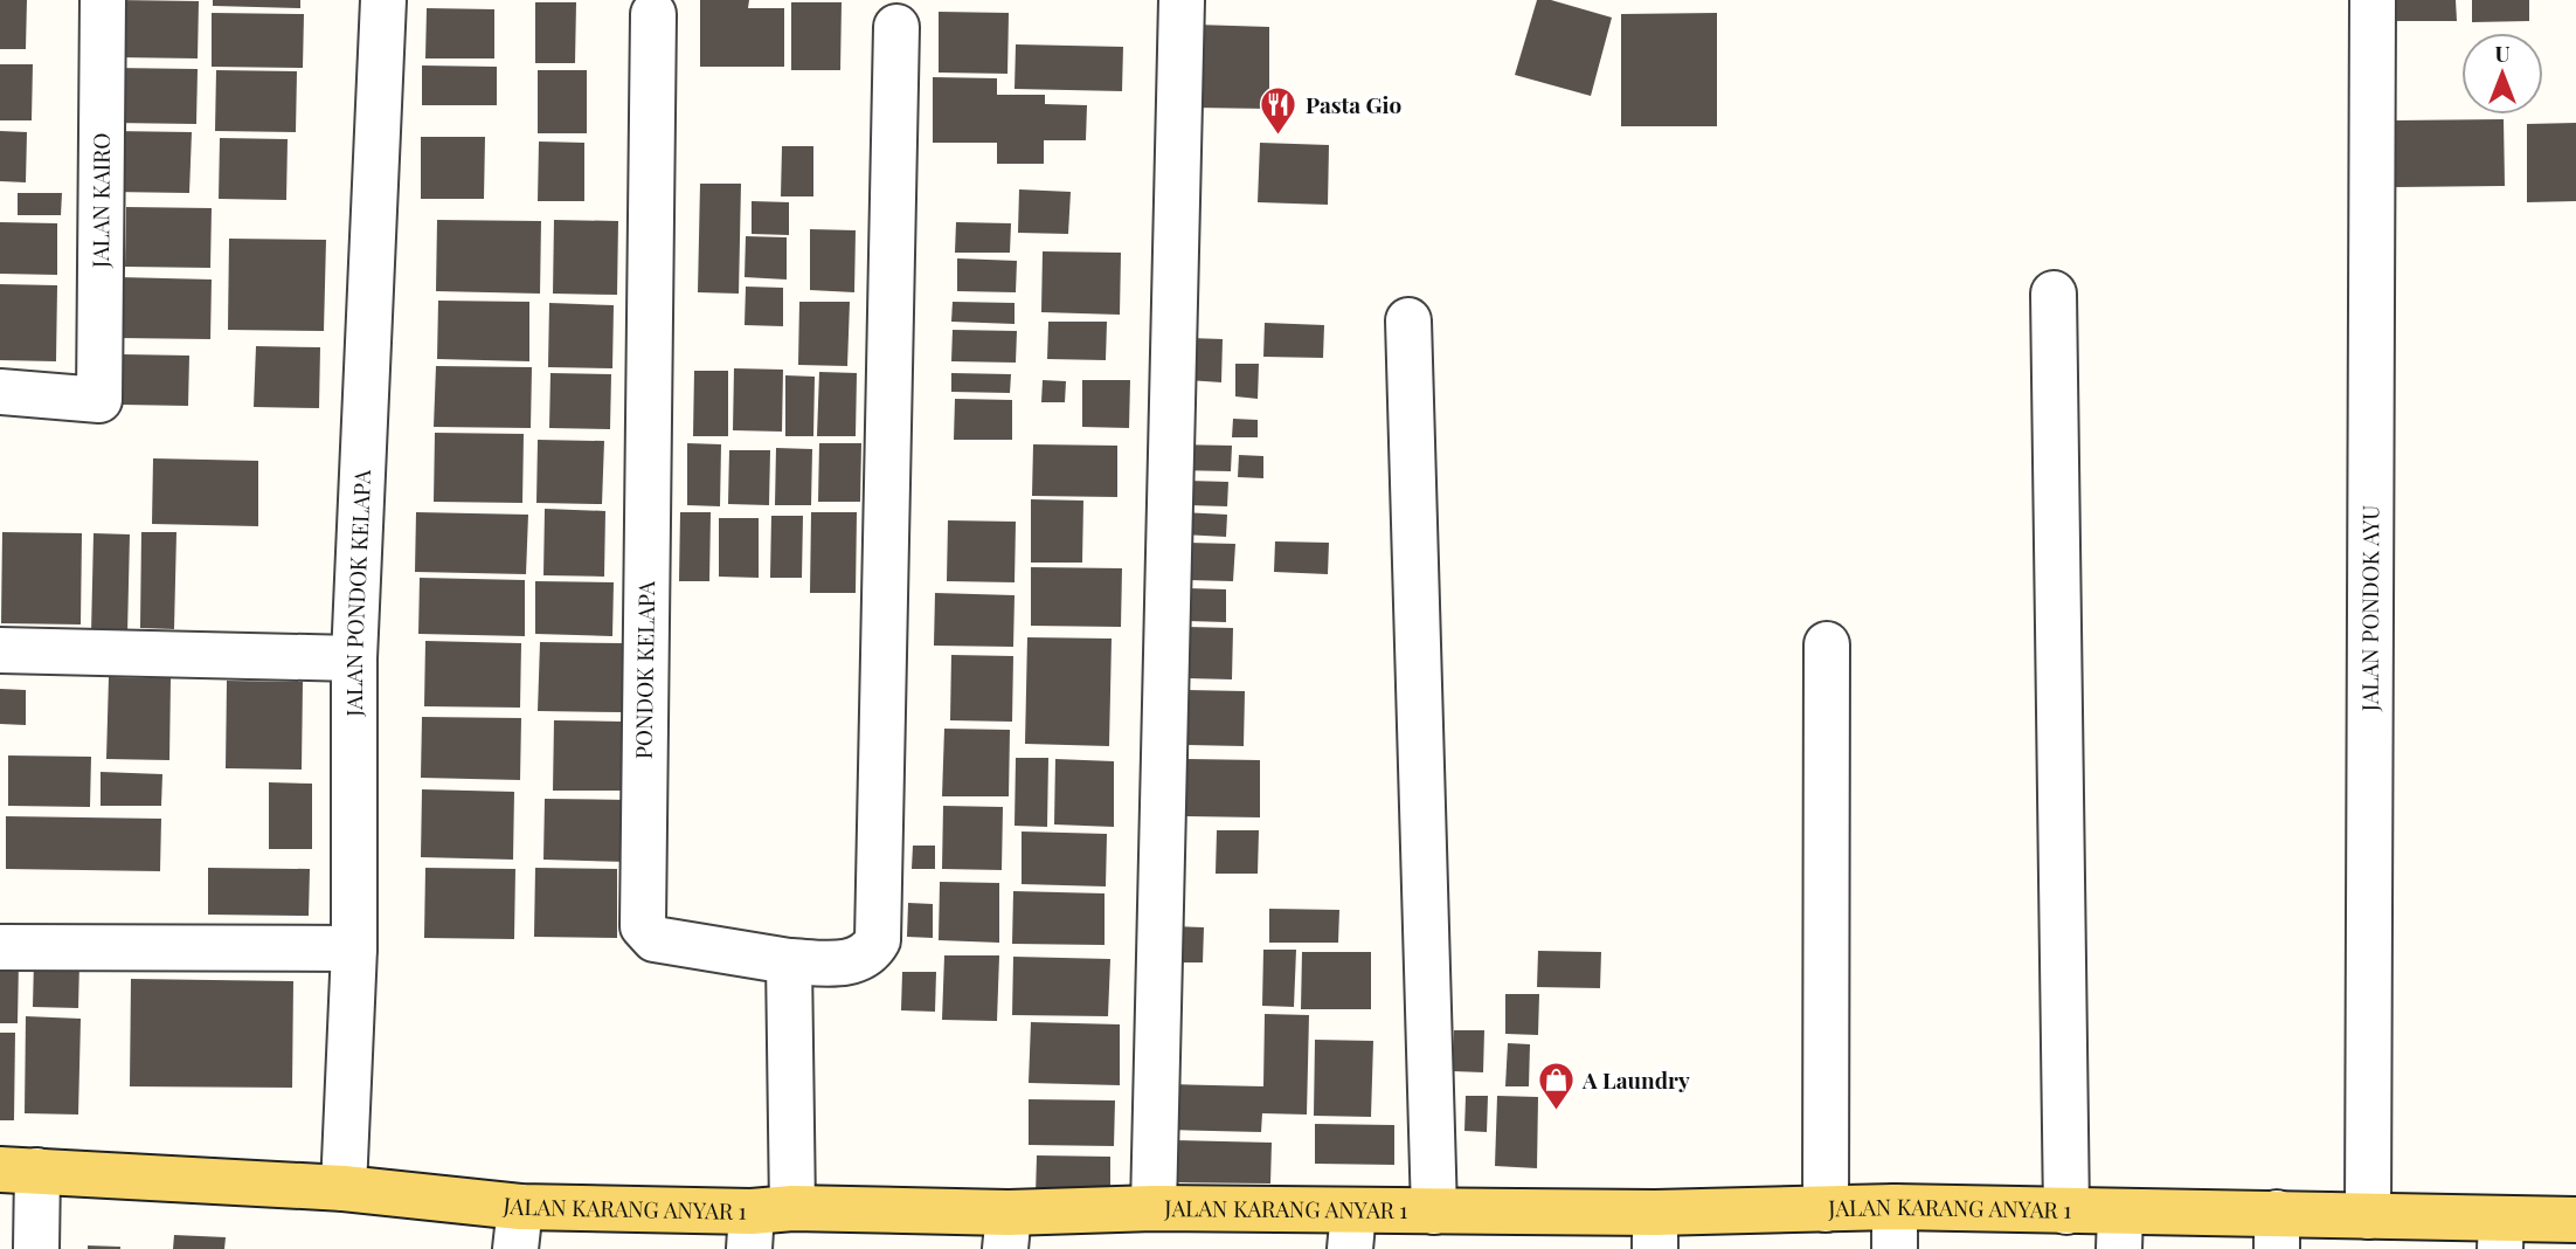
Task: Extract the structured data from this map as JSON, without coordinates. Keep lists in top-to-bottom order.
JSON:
{
  "streets": {
    "main road": ["JALAN KARANG ANYAR 1"],
    "street": [
      "JALAN KAIRO",
      "JALAN PONDOK KELAPA",
      "JALAN PONDOK AYU",
      "PONDOK KELAPA"
    ]
  },
  "crossings": [
    ["JALAN PONDOK KELAPA", "JALAN KARANG ANYAR 1"],
    ["JALAN PONDOK AYU", "JALAN KARANG ANYAR 1"]
  ],
  "places": {
    "restaurant": ["Pasta Gio"],
    "shop": ["A Laundry"]
  },
  "north": "top"
}
